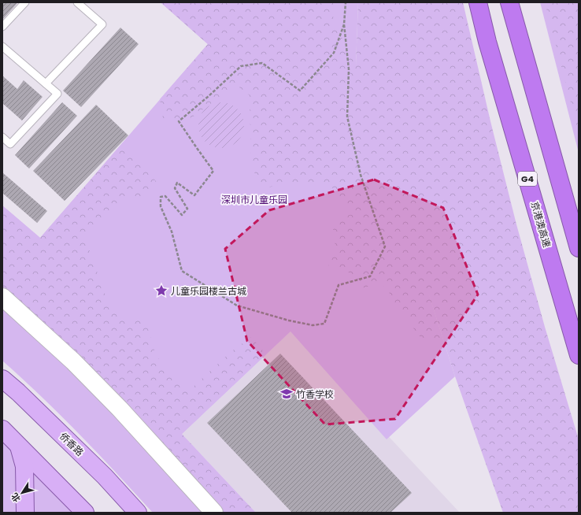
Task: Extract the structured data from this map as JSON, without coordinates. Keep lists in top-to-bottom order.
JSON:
{
  "streets": {
    "highway": ["G4", "京港澳高速"],
    "main road": ["侨香路"]
  },
  "parks": ["深圳市儿童乐园"],
  "places": {
    "place": ["儿童乐园楼兰古城"],
    "school or university": ["竹香学校"]
  },
  "north": "bottom left"
}
